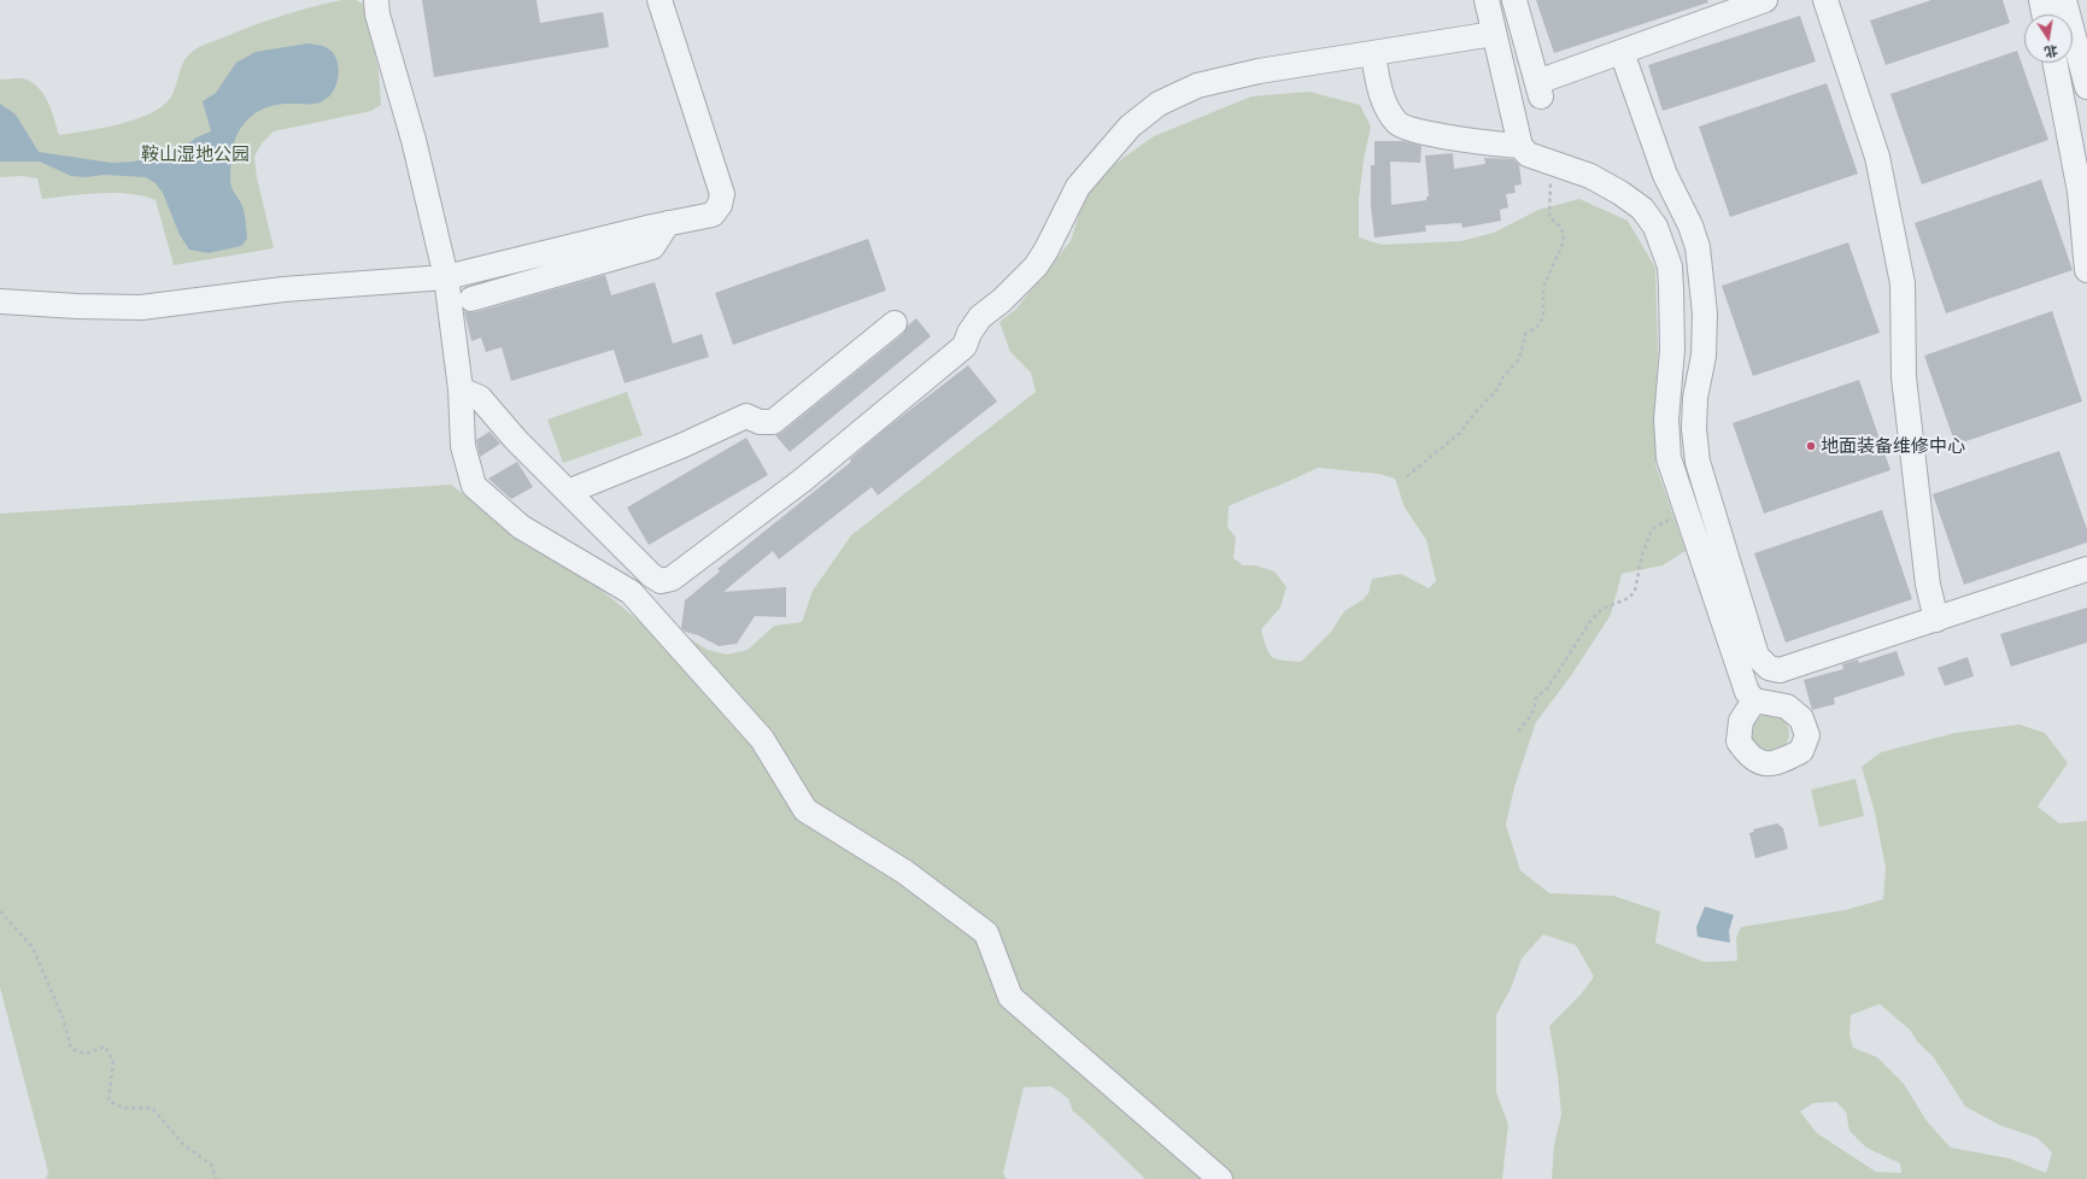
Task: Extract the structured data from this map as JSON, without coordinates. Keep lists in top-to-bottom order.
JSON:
{
  "parks": ["鞍山湿地公园"],
  "places": ["地面装备维修中心"],
  "north": "bottom"
}
